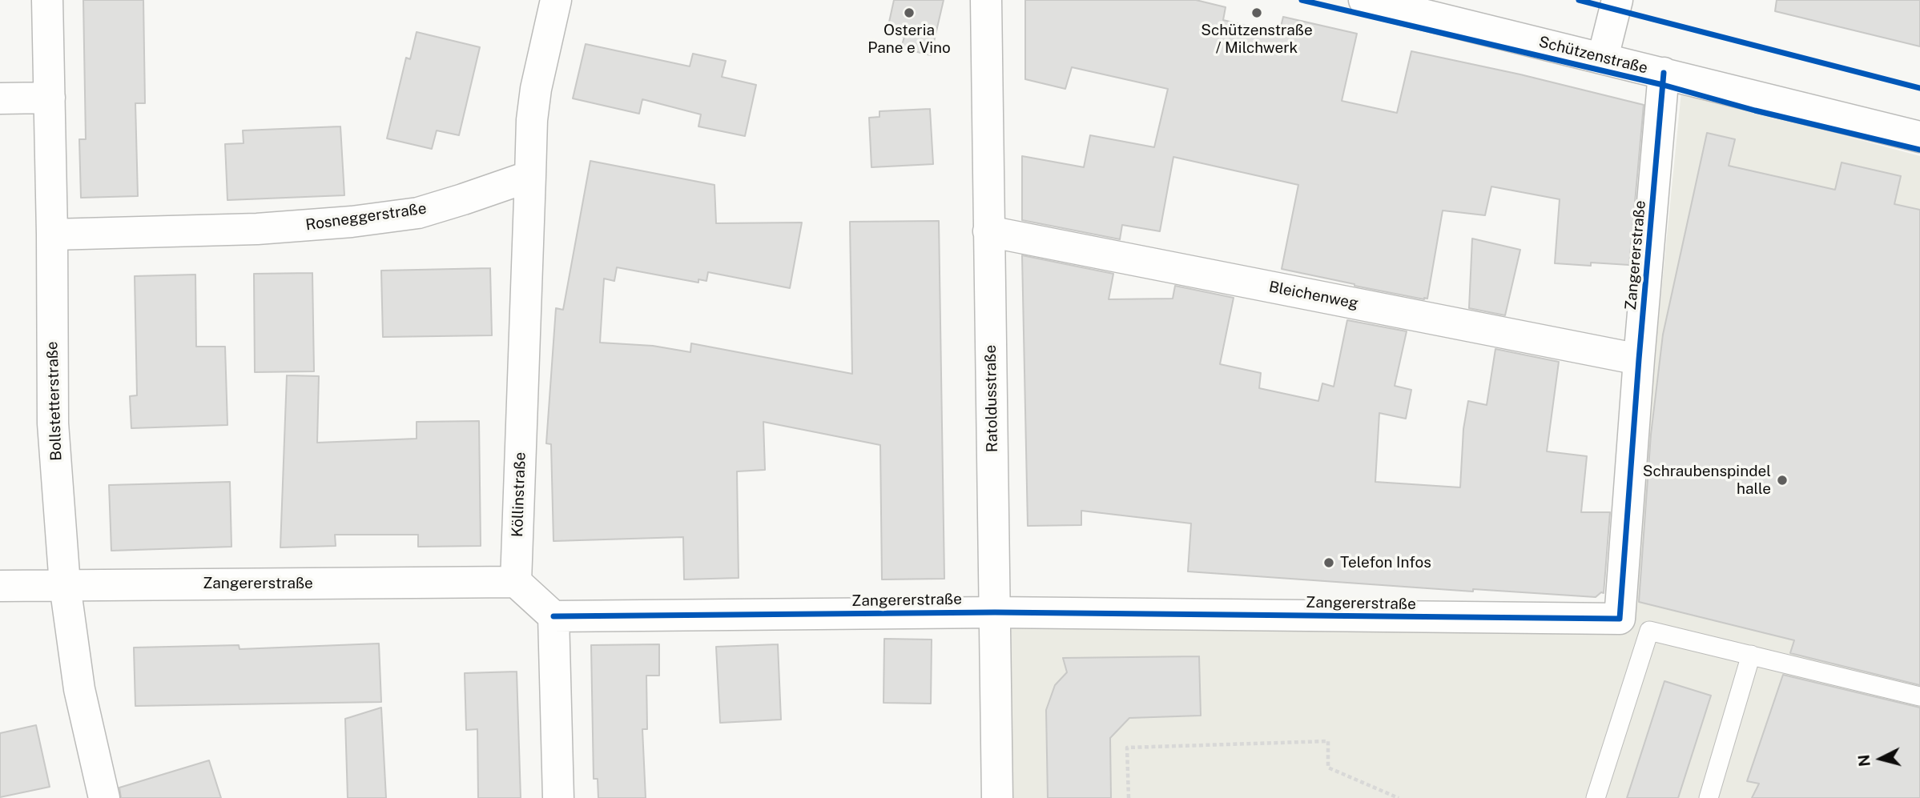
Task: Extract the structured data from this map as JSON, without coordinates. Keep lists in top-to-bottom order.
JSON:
{
  "streets": {
    "street": [
      "Schützenstraße",
      "Rosneggerstraße",
      "Zangererstraße",
      "Bleichenweg",
      "Ratoldusstraße",
      "Bollstetterstraße",
      "Köllinstraße"
    ]
  },
  "crossings": [
    ["Schützenstraße", "Zangererstraße"],
    ["Rosneggerstraße", "Bollstetterstraße"],
    ["Rosneggerstraße", "Köllinstraße"],
    ["Zangererstraße", "Bleichenweg"],
    ["Zangererstraße", "Ratoldusstraße"],
    ["Zangererstraße", "Bollstetterstraße"],
    ["Zangererstraße", "Köllinstraße"],
    ["Bleichenweg", "Ratoldusstraße"]
  ],
  "places": [
    "Osteria Pane e Vino",
    "Schützenstraße / Milchwerk",
    "Schraubenspindel halle",
    "Telefon Infos"
  ],
  "north": "left"
}
